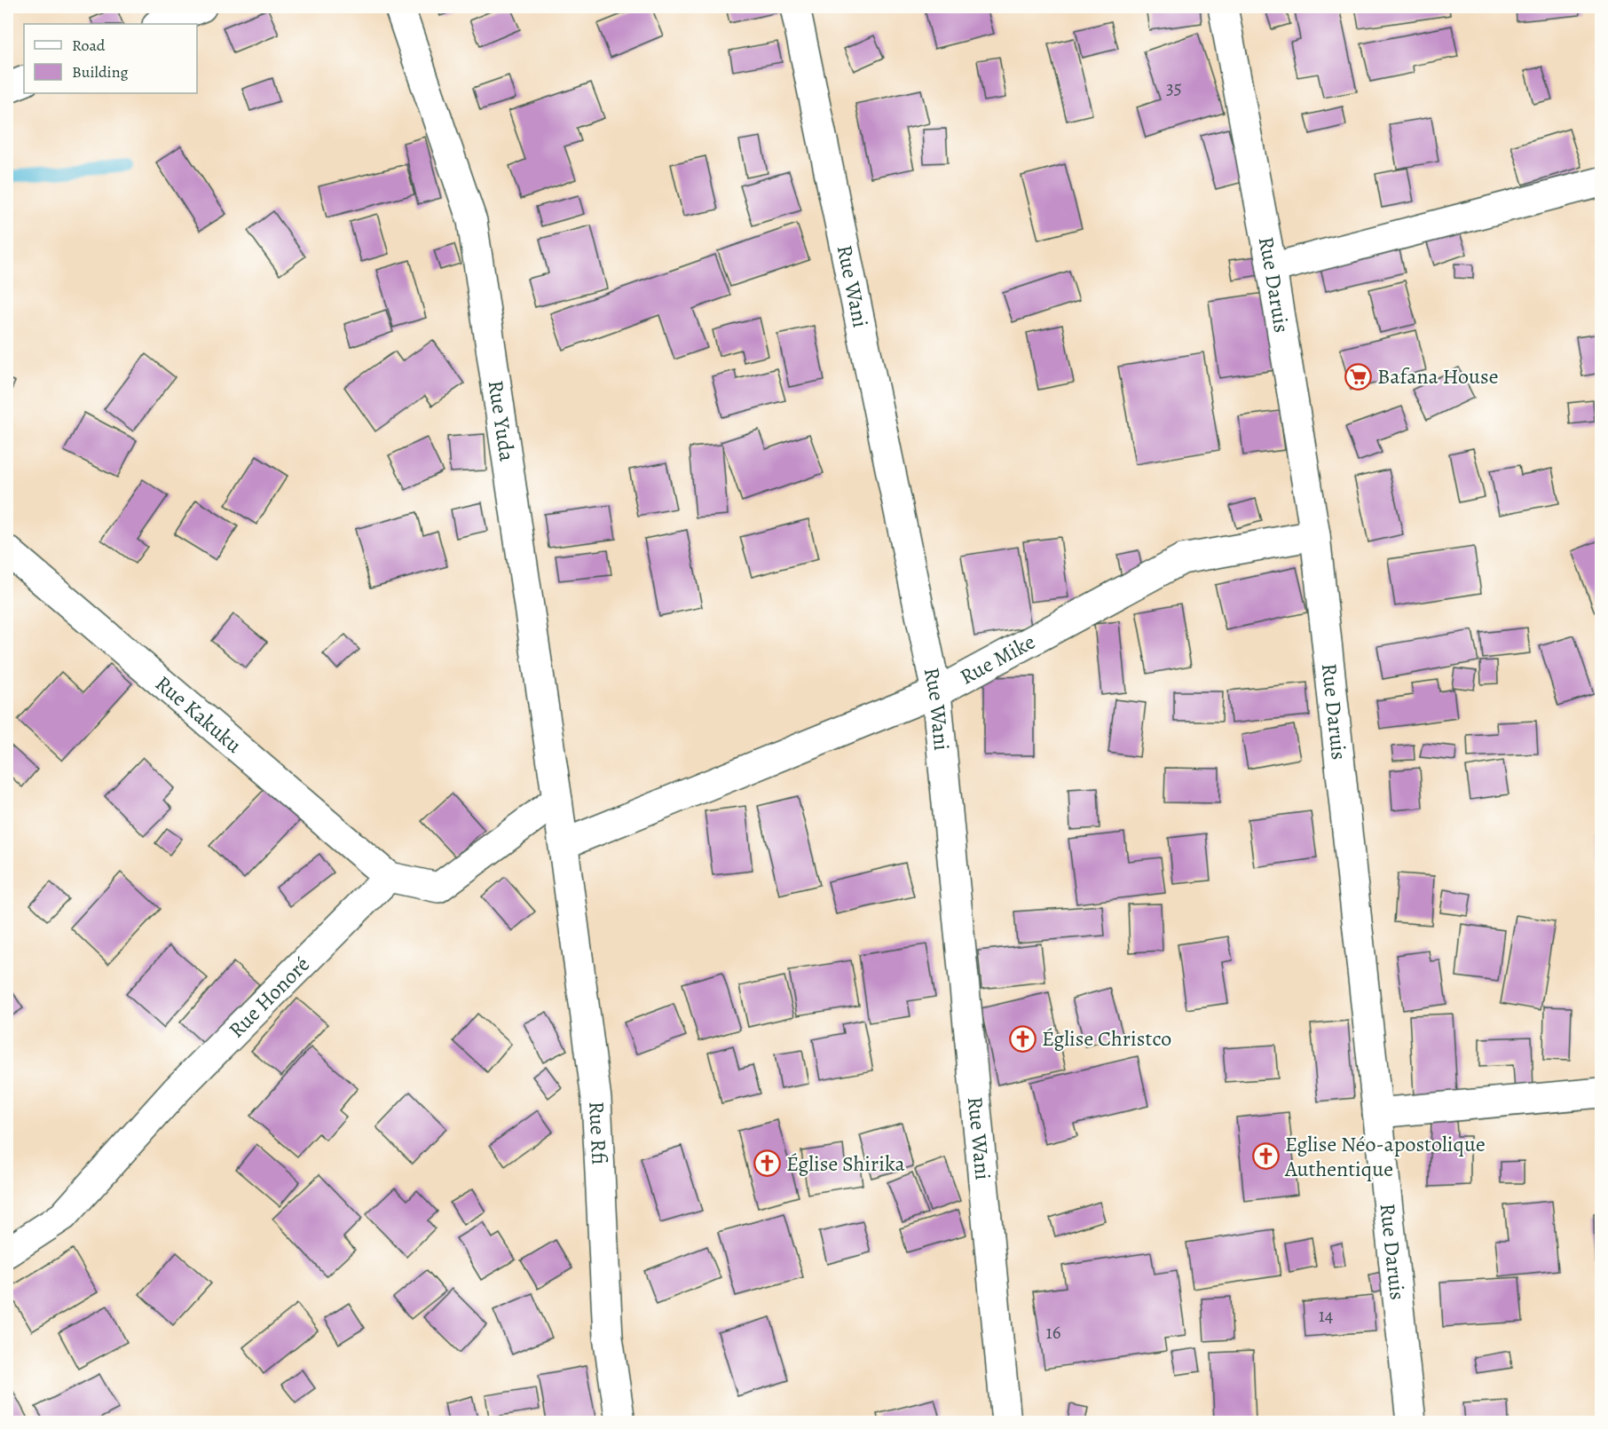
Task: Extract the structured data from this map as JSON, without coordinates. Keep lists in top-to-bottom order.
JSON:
{
  "streets": {
    "street": [
      "Rue Daruis",
      "Rue Wani",
      "Rue Yuda",
      "Rue Mike",
      "Rue Kakuku",
      "Rue Honoré",
      "Rue Rfi"
    ]
  },
  "crossings": [
    ["Rue Daruis", "Rue Mike"],
    ["Rue Wani", "Rue Mike"],
    ["Rue Yuda", "Rue Mike"],
    ["Rue Yuda", "Rue Rfi"],
    ["Rue Mike", "Rue Rfi"],
    ["Rue Kakuku", "Rue Honoré"]
  ],
  "places": {
    "supermarket": ["Bafana House"],
    "church": ["Église Christco", "Eglise Néo-apostolique Authentique", "Église Shirika"]
  },
  "house_numbers": ["35", "14", "16"],
  "legend": ["Road", "Building"]
}
